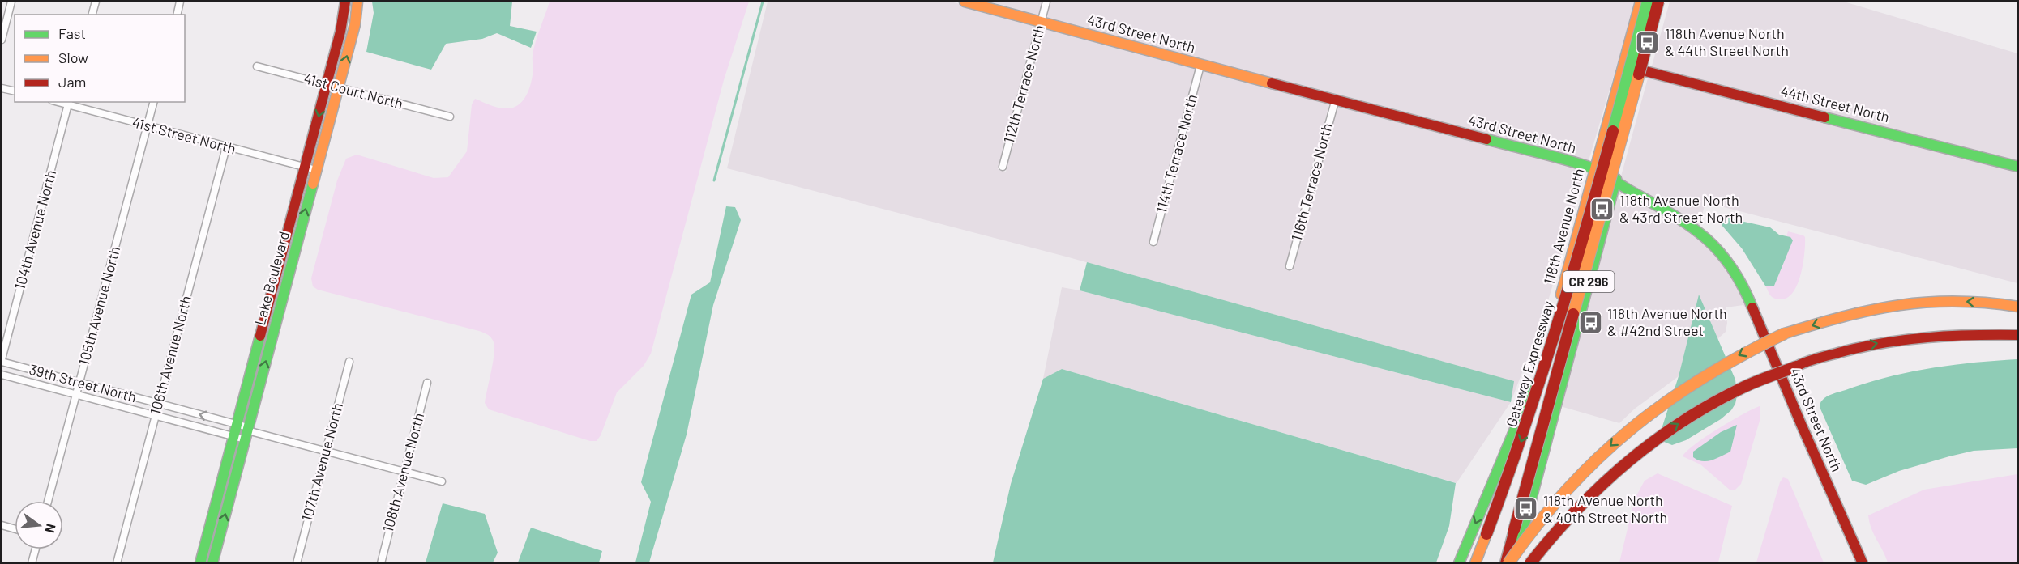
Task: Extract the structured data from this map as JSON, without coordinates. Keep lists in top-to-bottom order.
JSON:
{
  "streets": {
    "main road": [
      "43rd Street North",
      "44th Street North",
      "118th Avenue North",
      "Lake Boulevard",
      "CR 296",
      "Gateway Expressway"
    ],
    "street": [
      "112th Terrace North",
      "41st Court North",
      "41st Street North",
      "114th Terrace North",
      "116th Terrace North",
      "104th Avenue North",
      "105th Avenue North",
      "106th Avenue North",
      "39th Street North",
      "107th Avenue North",
      "108th Avenue North"
    ]
  },
  "crossings": [
    ["43rd Street North", "112th Terrace North"],
    ["43rd Street North", "114th Terrace North"],
    ["43rd Street North", "116th Terrace North"],
    ["43rd Street North", "118th Avenue North"],
    ["43rd Street North", "CR 296"],
    ["41st Court North", "Lake Boulevard"],
    ["44th Street North", "CR 296"],
    ["41st Street North", "104th Avenue North"],
    ["41st Street North", "Lake Boulevard"],
    ["41st Street North", "105th Avenue North"],
    ["41st Street North", "106th Avenue North"],
    ["104th Avenue North", "39th Street North"],
    ["Lake Boulevard", "39th Street North"],
    ["105th Avenue North", "39th Street North"],
    ["106th Avenue North", "39th Street North"],
    ["39th Street North", "107th Avenue North"],
    ["39th Street North", "108th Avenue North"]
  ],
  "places": {
    "bus stop": [
      "118th Avenue North & 44th Street North",
      "118th Avenue North & 43rd Street North",
      "118th Avenue North & #42nd Street",
      "118th Avenue North & 40th Street North"
    ]
  },
  "legend": ["Fast", "Slow", "Jam"],
  "north": "right"
}
